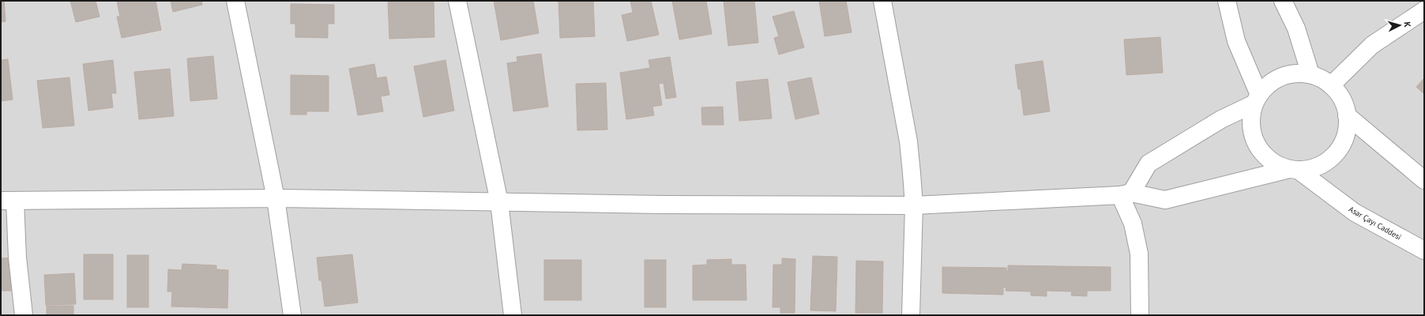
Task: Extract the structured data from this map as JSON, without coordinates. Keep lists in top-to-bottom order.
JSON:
{
  "streets": {
    "street": ["Asar Çayı Caddesi"]
  },
  "north": "right"
}
